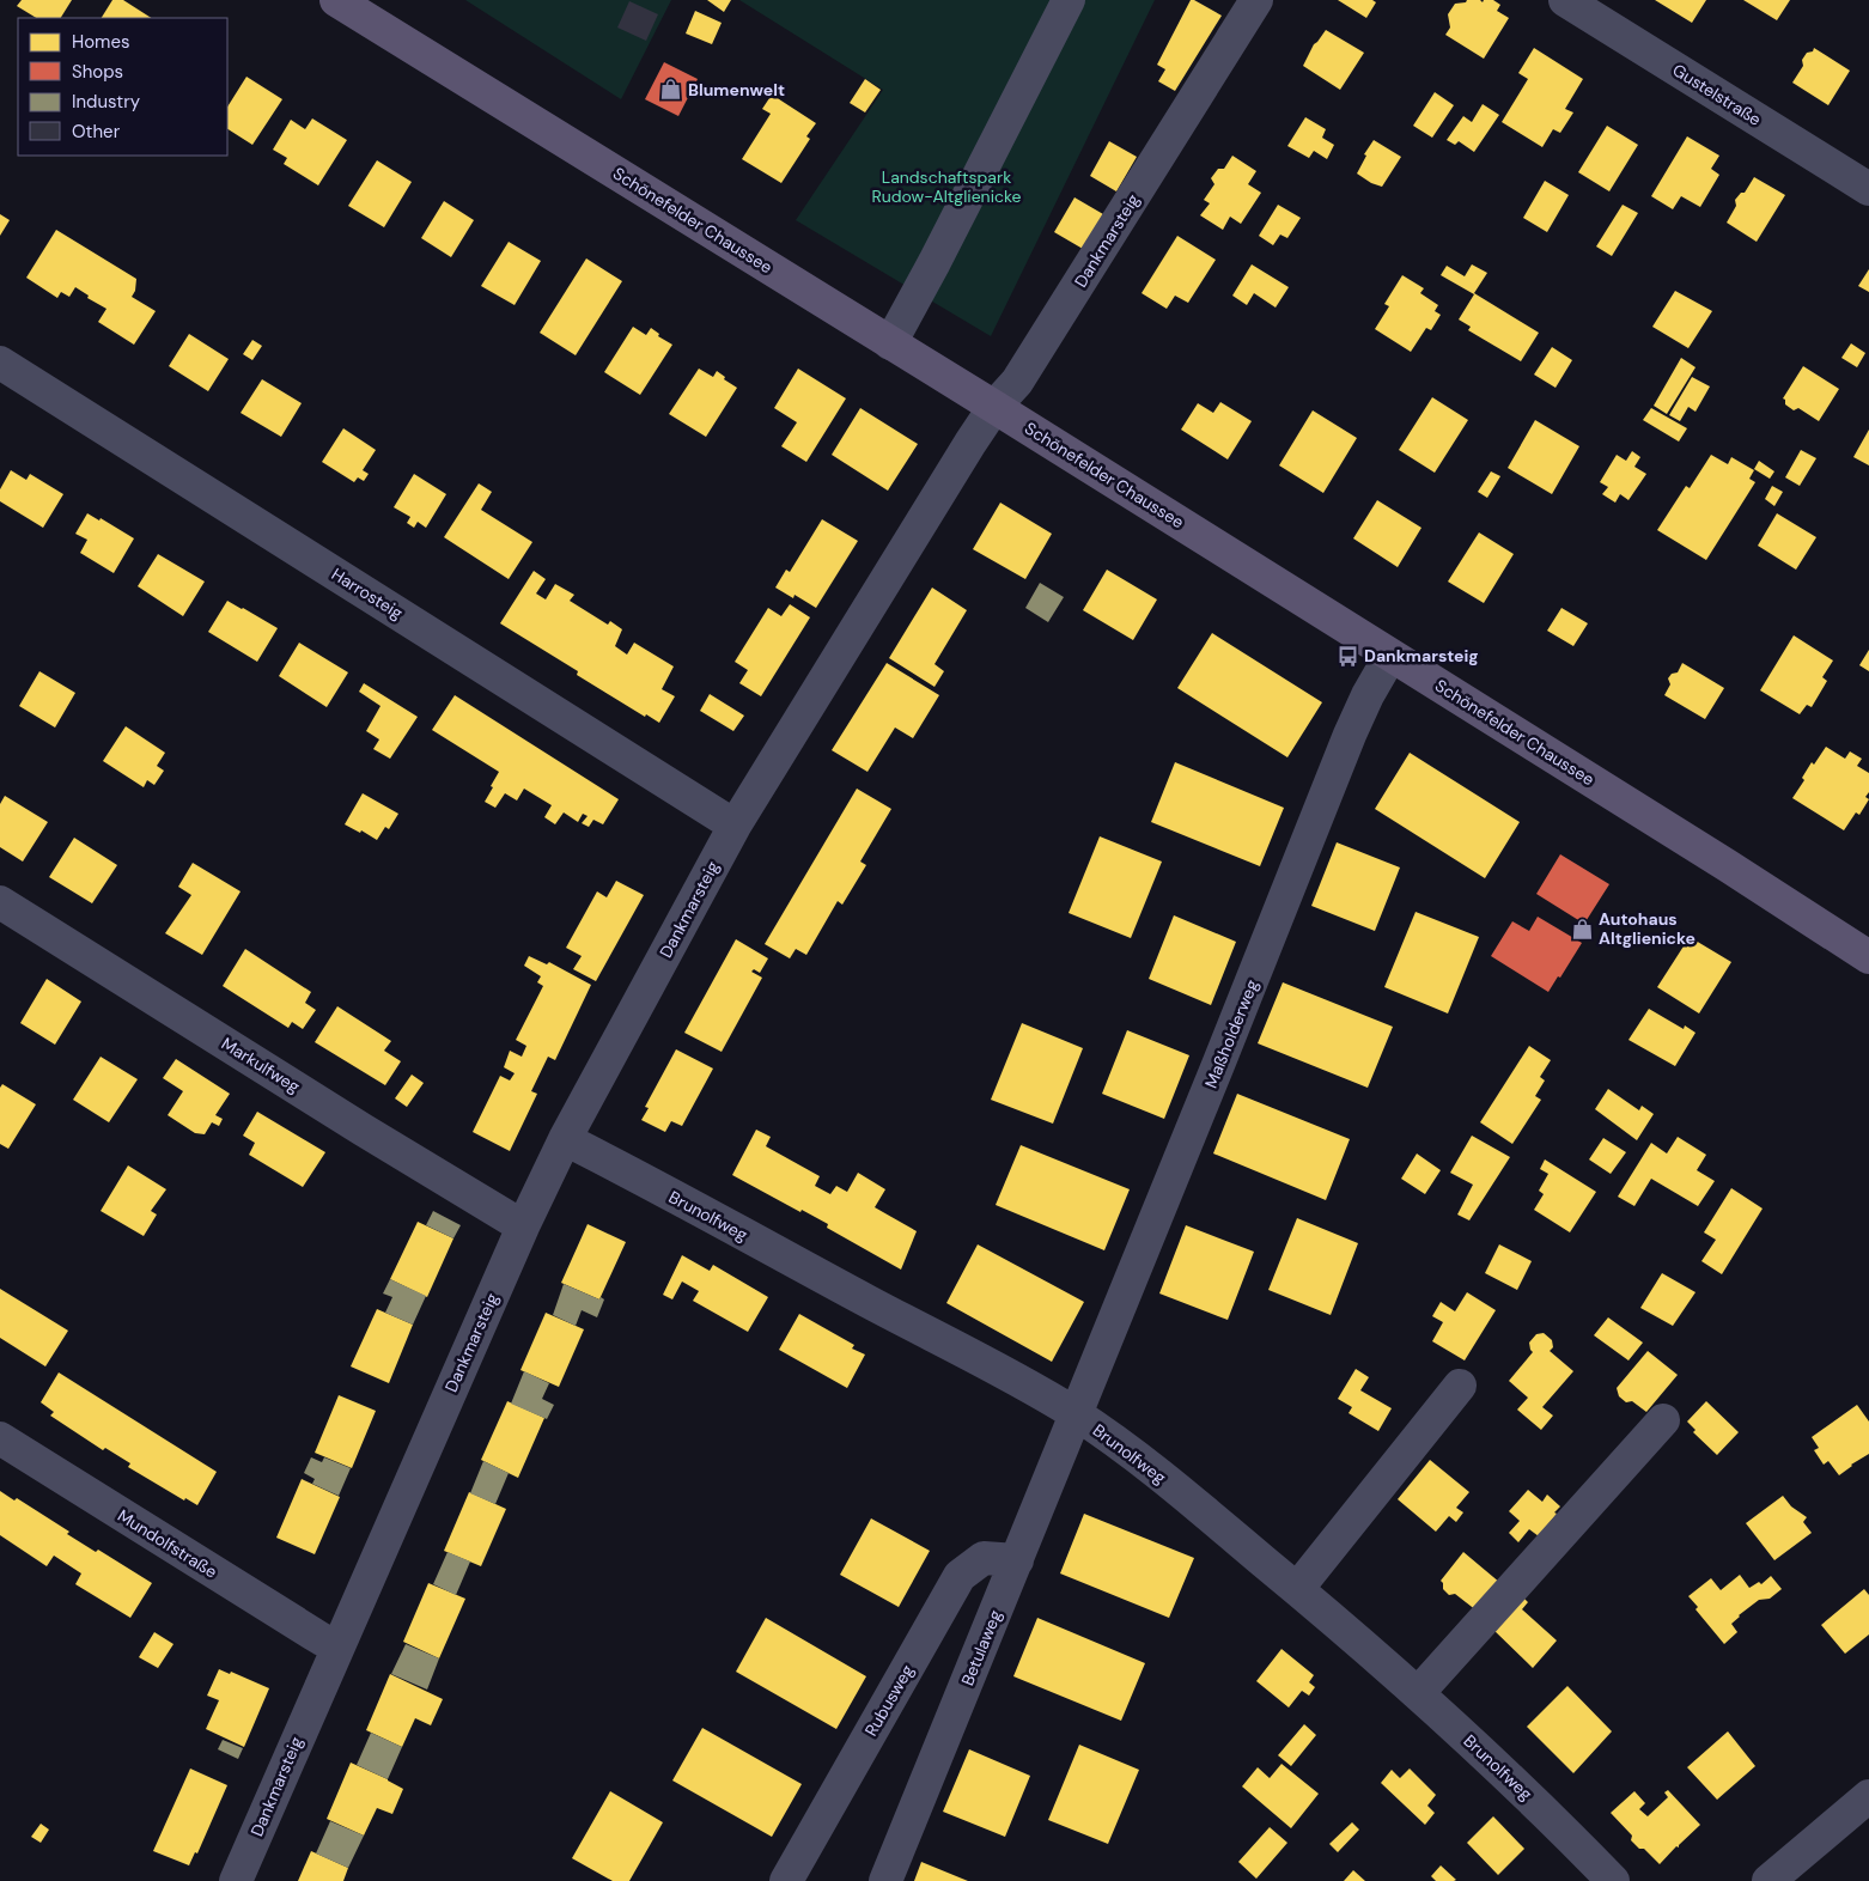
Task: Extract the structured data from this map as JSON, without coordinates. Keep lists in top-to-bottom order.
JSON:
{
  "streets": {
    "main road": ["Schönefelder Chaussee"],
    "street": [
      "Gustelstraße",
      "Dankmarsteig",
      "Harrosteig",
      "Maßholderweg",
      "Markulfweg",
      "Brunolfweg",
      "Mundolfstraße",
      "Betulaweg",
      "Rubusweg"
    ]
  },
  "crossings": [
    ["Schönefelder Chaussee", "Dankmarsteig"],
    ["Schönefelder Chaussee", "Maßholderweg"],
    ["Dankmarsteig", "Harrosteig"],
    ["Dankmarsteig", "Markulfweg"],
    ["Dankmarsteig", "Brunolfweg"],
    ["Dankmarsteig", "Mundolfstraße"],
    ["Maßholderweg", "Brunolfweg"],
    ["Maßholderweg", "Betulaweg"],
    ["Brunolfweg", "Betulaweg"],
    ["Betulaweg", "Rubusweg"]
  ],
  "parks": ["Landschaftspark Rudow-Altglienicke"],
  "places": {
    "shop": ["Blumenwelt", "Autohaus Altglienicke"],
    "bus stop": ["Dankmarsteig"]
  },
  "legend": [
    "Homes",
    "Shops",
    "Industry",
    "Other"
  ]
}
